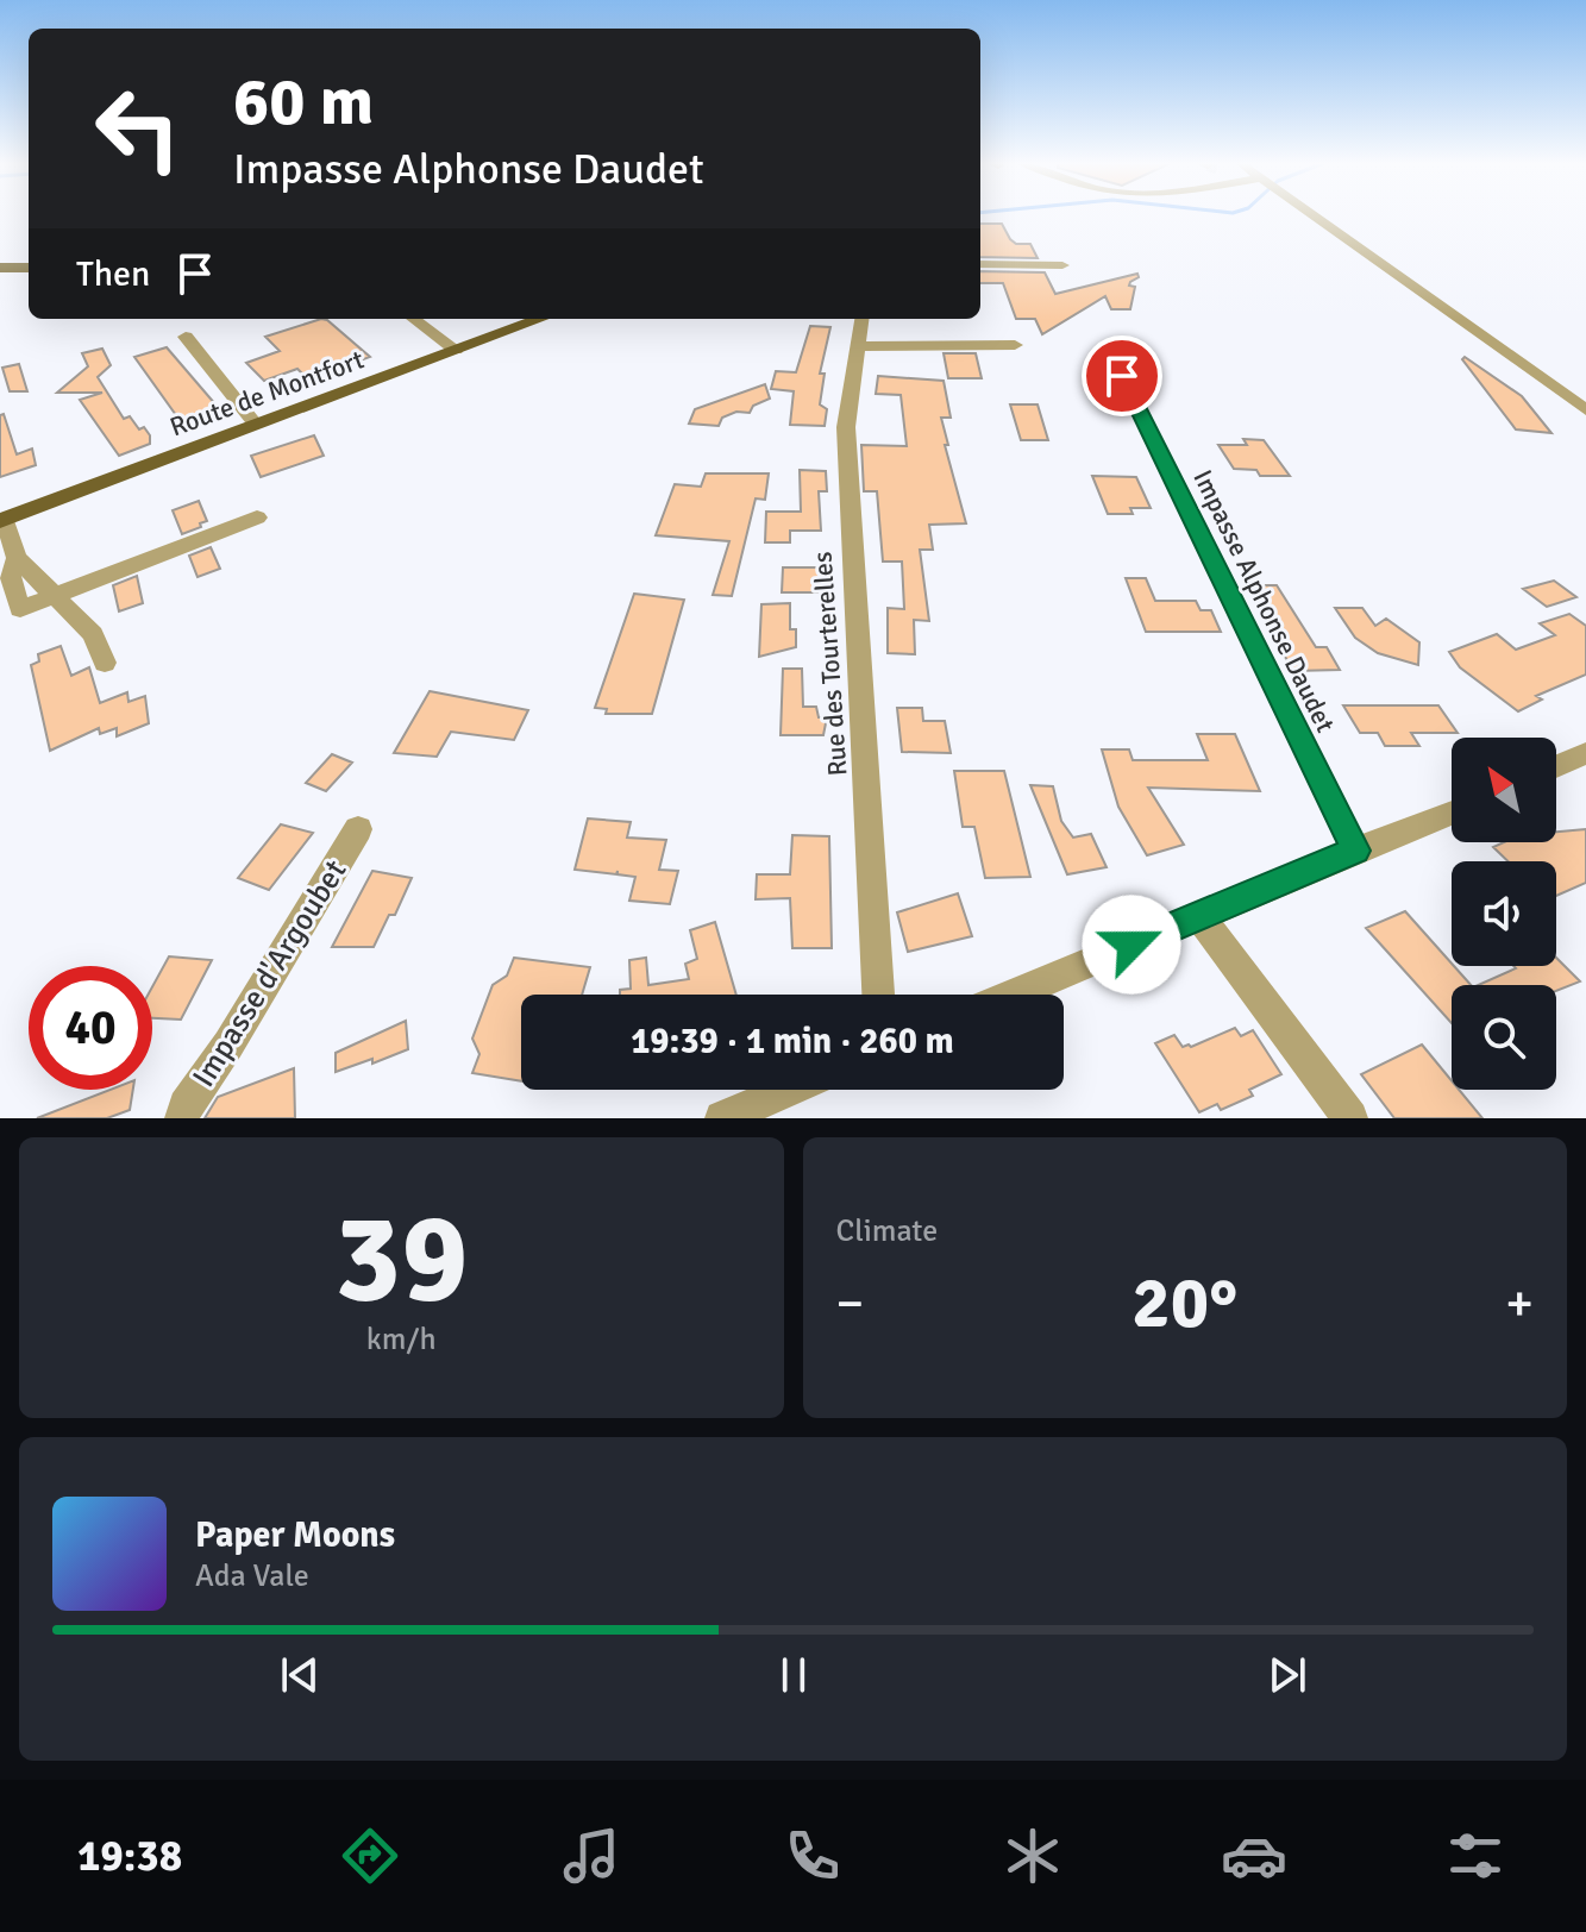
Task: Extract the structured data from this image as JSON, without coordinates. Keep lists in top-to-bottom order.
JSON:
{
  "streets": {
    "main road": ["Route de Montfort"],
    "street": ["Impasse Alphonse Daudet", "Rue des Tourterelles", "Impasse d'Argoubet"]
  },
  "north": "top left",
  "page": {
    "turn": ["60 m", "Impasse Alphonse Daudet"],
    "then": "Then",
    "limit": "40",
    "trip": "19:39 · 1 min · 260 m",
    "tile": [
      ["39", "km/h"],
      "Climate"
    ],
    "heat": ["−", "20°", "+"],
    "song": ["Paper Moons", "Ada Vale"],
    "tabs": "19:38"
  }
}
